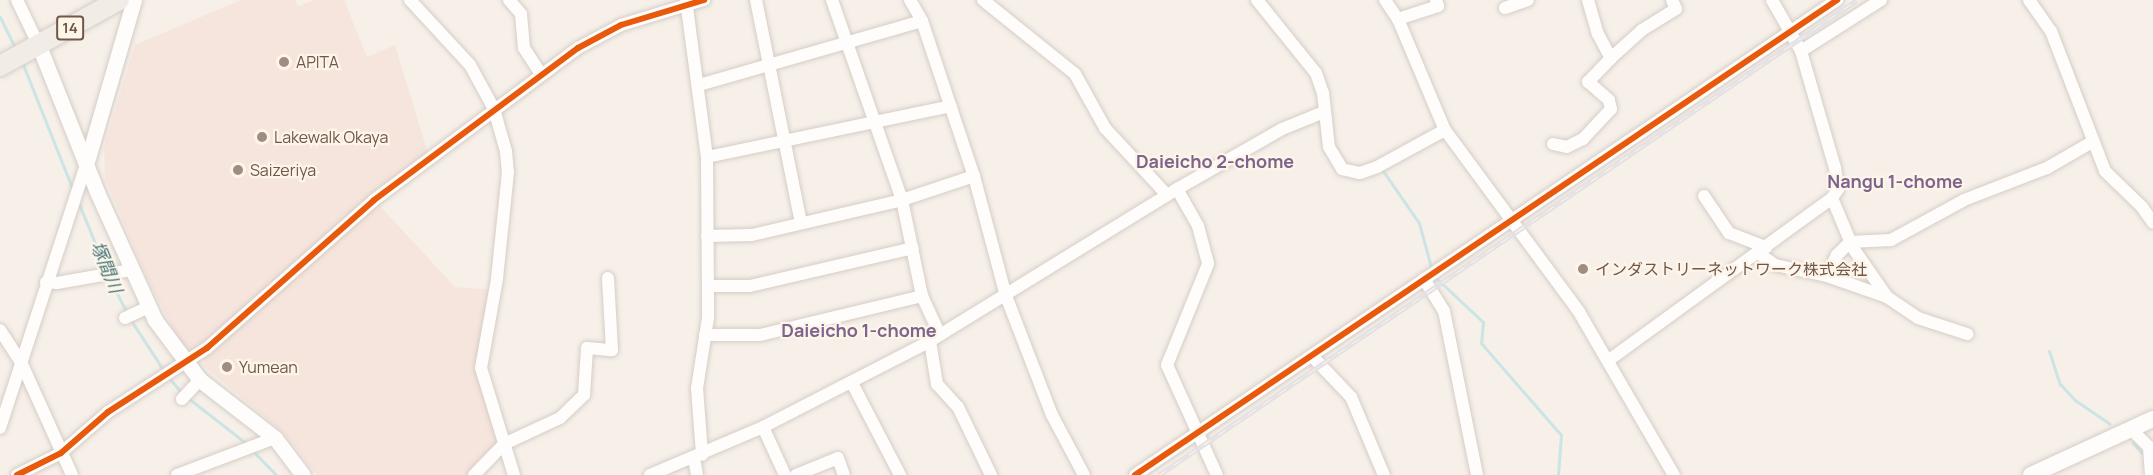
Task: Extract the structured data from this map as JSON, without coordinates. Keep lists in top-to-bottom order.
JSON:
{
  "streets": {
    "main road": ["14"]
  },
  "districts": ["Daieicho 2-chome", "Nangu 1-chome", "Daieicho 1-chome"],
  "water": ["塚間川"],
  "places": [
    "APITA",
    "Lakewalk Okaya",
    "Saizeriya",
    "インダストリーネットワーク株式会社",
    "Yumean"
  ]
}
